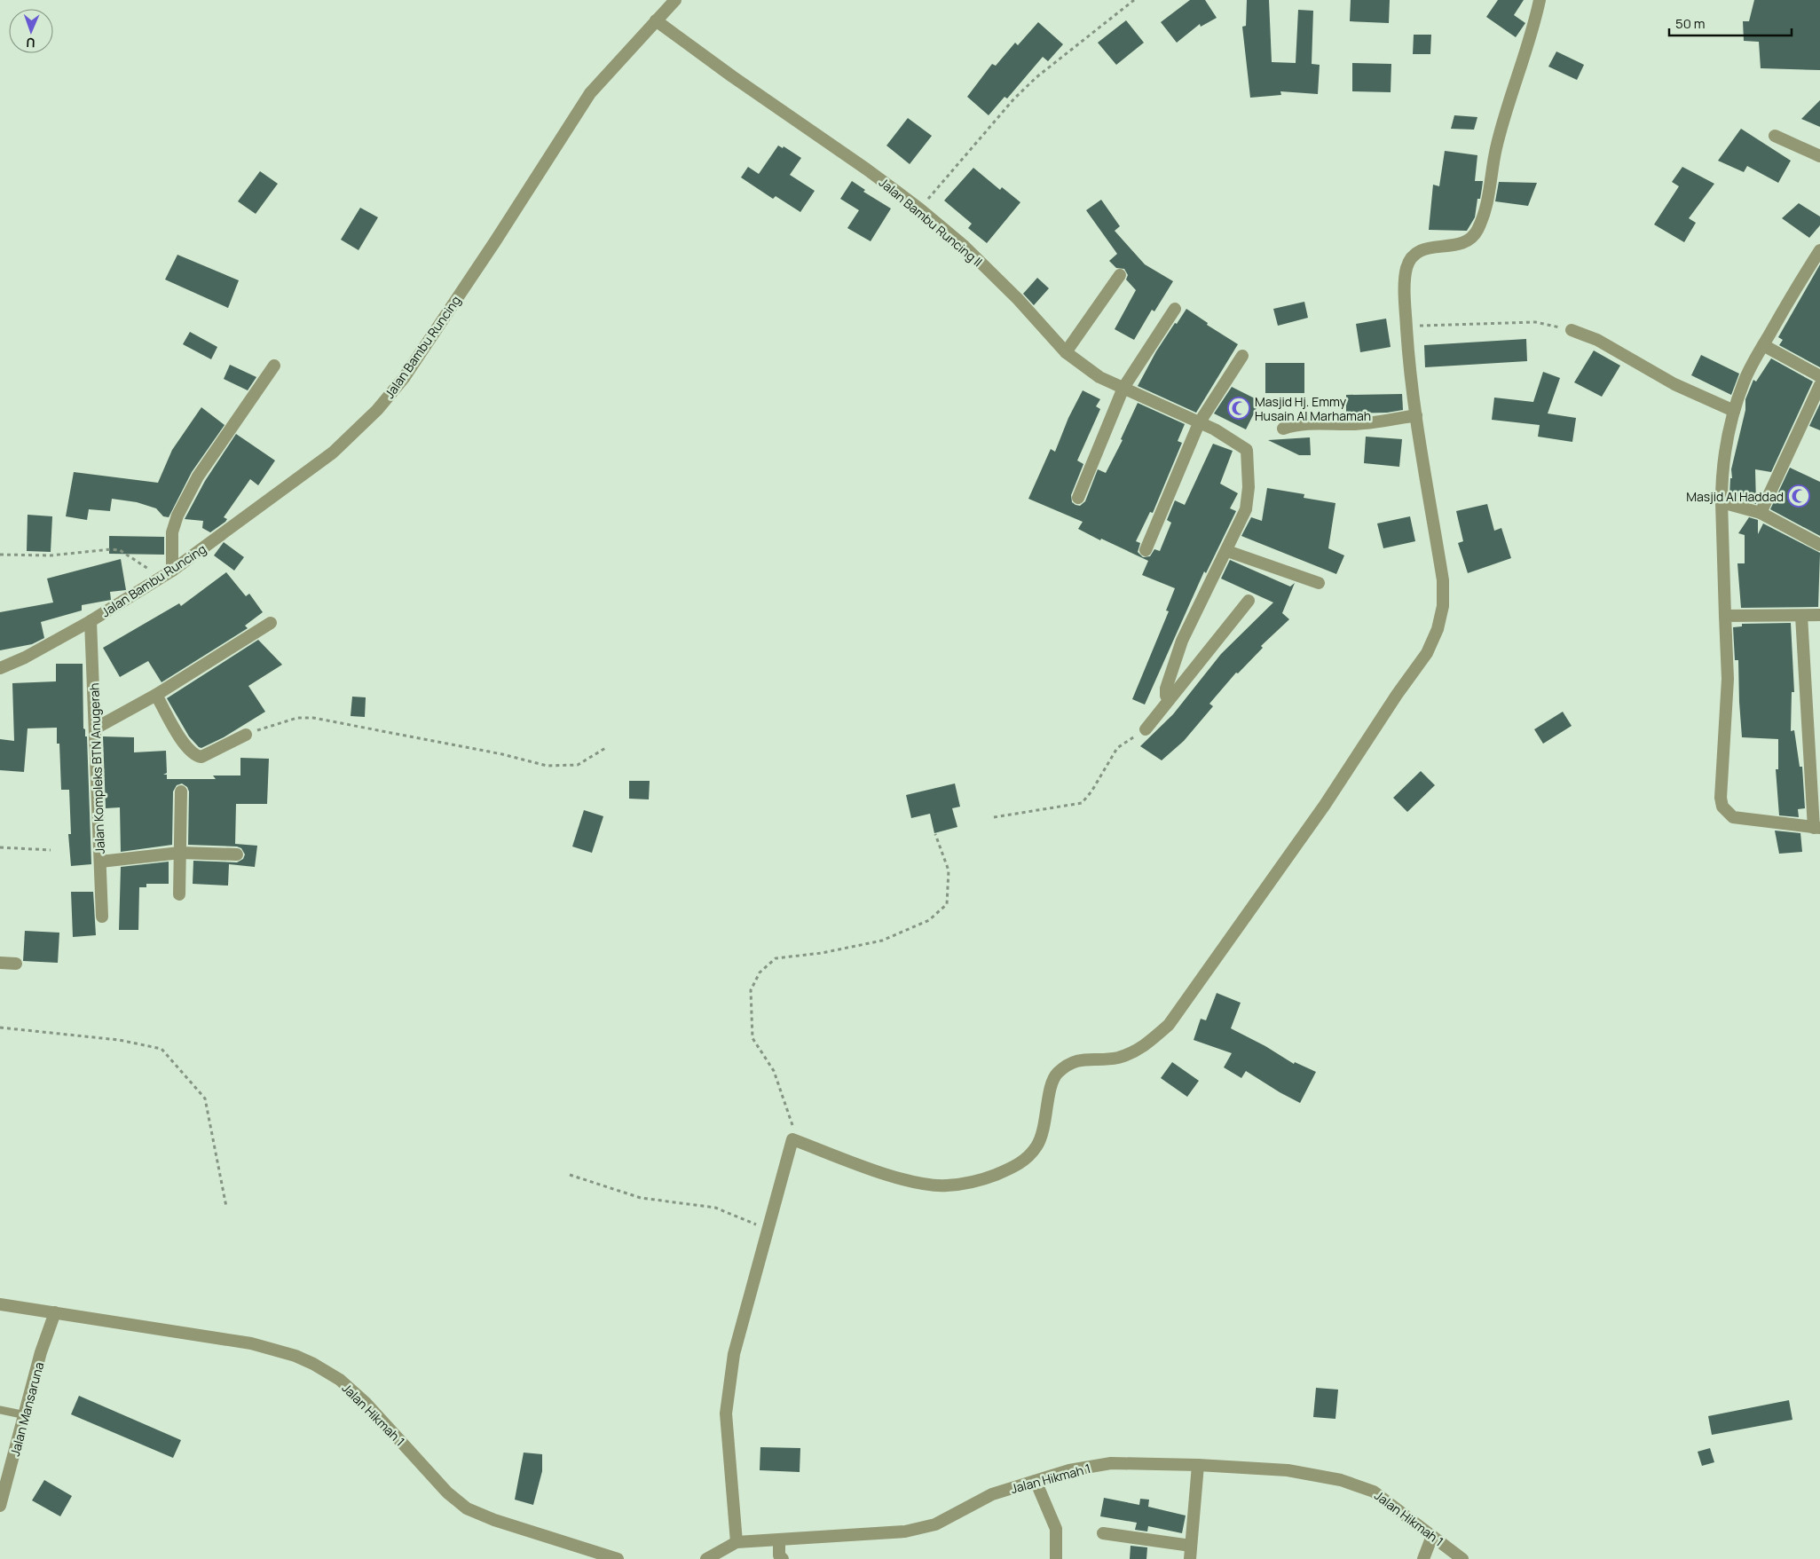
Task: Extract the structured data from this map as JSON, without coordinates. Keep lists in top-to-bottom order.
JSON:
{
  "streets": {
    "street": [
      "Jalan Bambu Runcing II",
      "Jalan Bambu Runcing",
      "Jalan Kompleks BTN Anugerah",
      "Jalan Mansaruna",
      "Jalan Hikmah 1"
    ]
  },
  "crossings": [
    ["Jalan Bambu Runcing II", "Jalan Bambu Runcing"],
    ["Jalan Bambu Runcing", "Jalan Kompleks BTN Anugerah"],
    ["Jalan Mansaruna", "Jalan Hikmah 1"]
  ],
  "places": {
    "mosque": ["Masjid Hj. Emmy Husain Al Marhamah", "Masjid Al Haddad"]
  },
  "scale_bar": "50 m",
  "north": "bottom"
}
